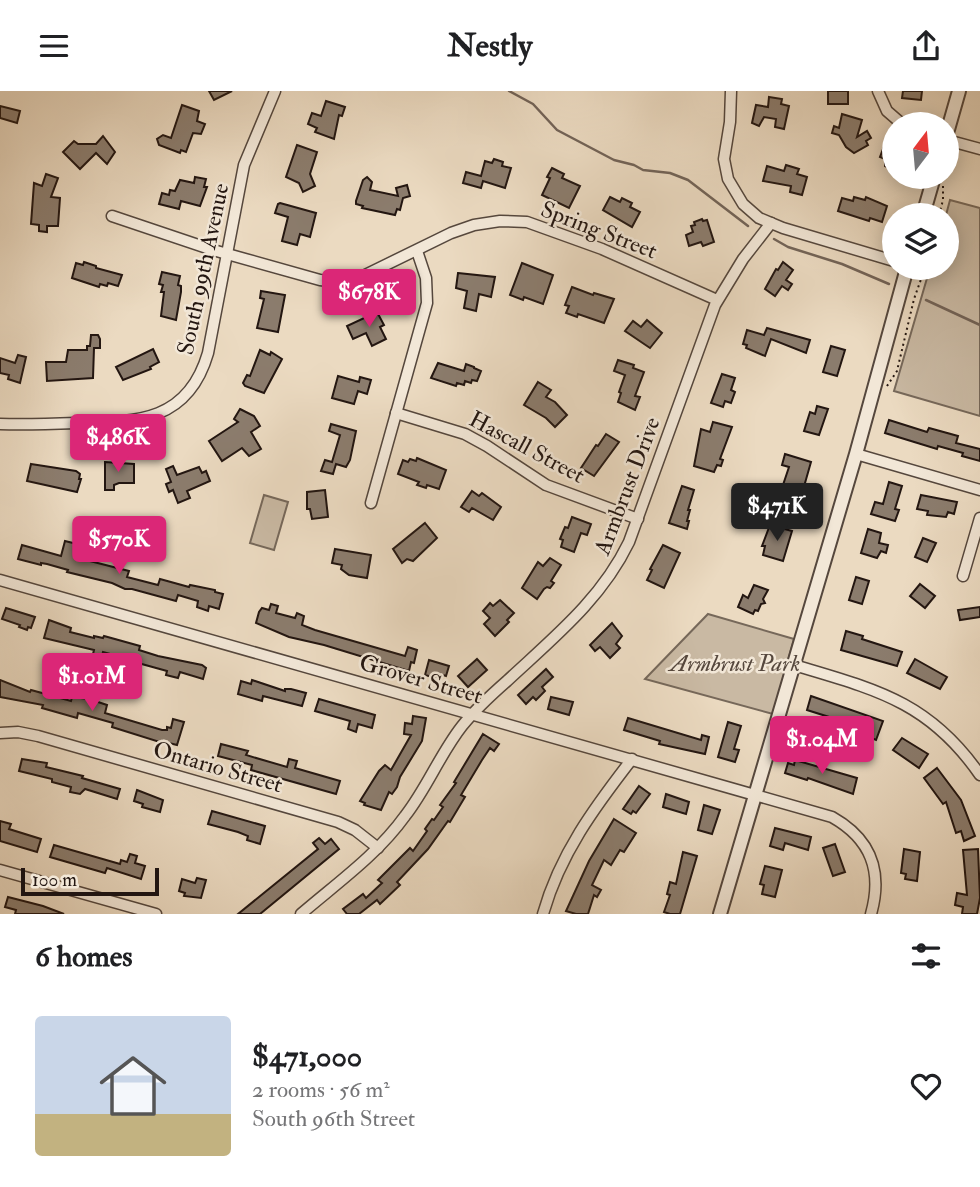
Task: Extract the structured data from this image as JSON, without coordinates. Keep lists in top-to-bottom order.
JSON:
{
  "streets": {
    "street": [
      "Spring Street",
      "South 99th Avenue",
      "Hascall Street",
      "Armbrust Drive",
      "Grover Street",
      "Ontario Street"
    ]
  },
  "crossings": [
    ["Spring Street", "South 99th Avenue"],
    ["Spring Street", "Armbrust Drive"],
    ["Hascall Street", "Armbrust Drive"],
    ["Armbrust Drive", "Grover Street"],
    ["Armbrust Drive", "Ontario Street"]
  ],
  "parks": ["Armbrust Park"],
  "scale_bar": "100 m",
  "north": "top",
  "page": {
    "header": "Nestly",
    "price": [
      "$678K",
      "$486K",
      "$471K",
      "$570K",
      "$1.01M",
      "$1.04M"
    ],
    "scale": "100 m",
    "heading": "6 homes",
    "list": [
      {
        "name": "$471,000",
        "note": "2 rooms · 56 m² · South 96th Street"
      }
    ]
  }
}
